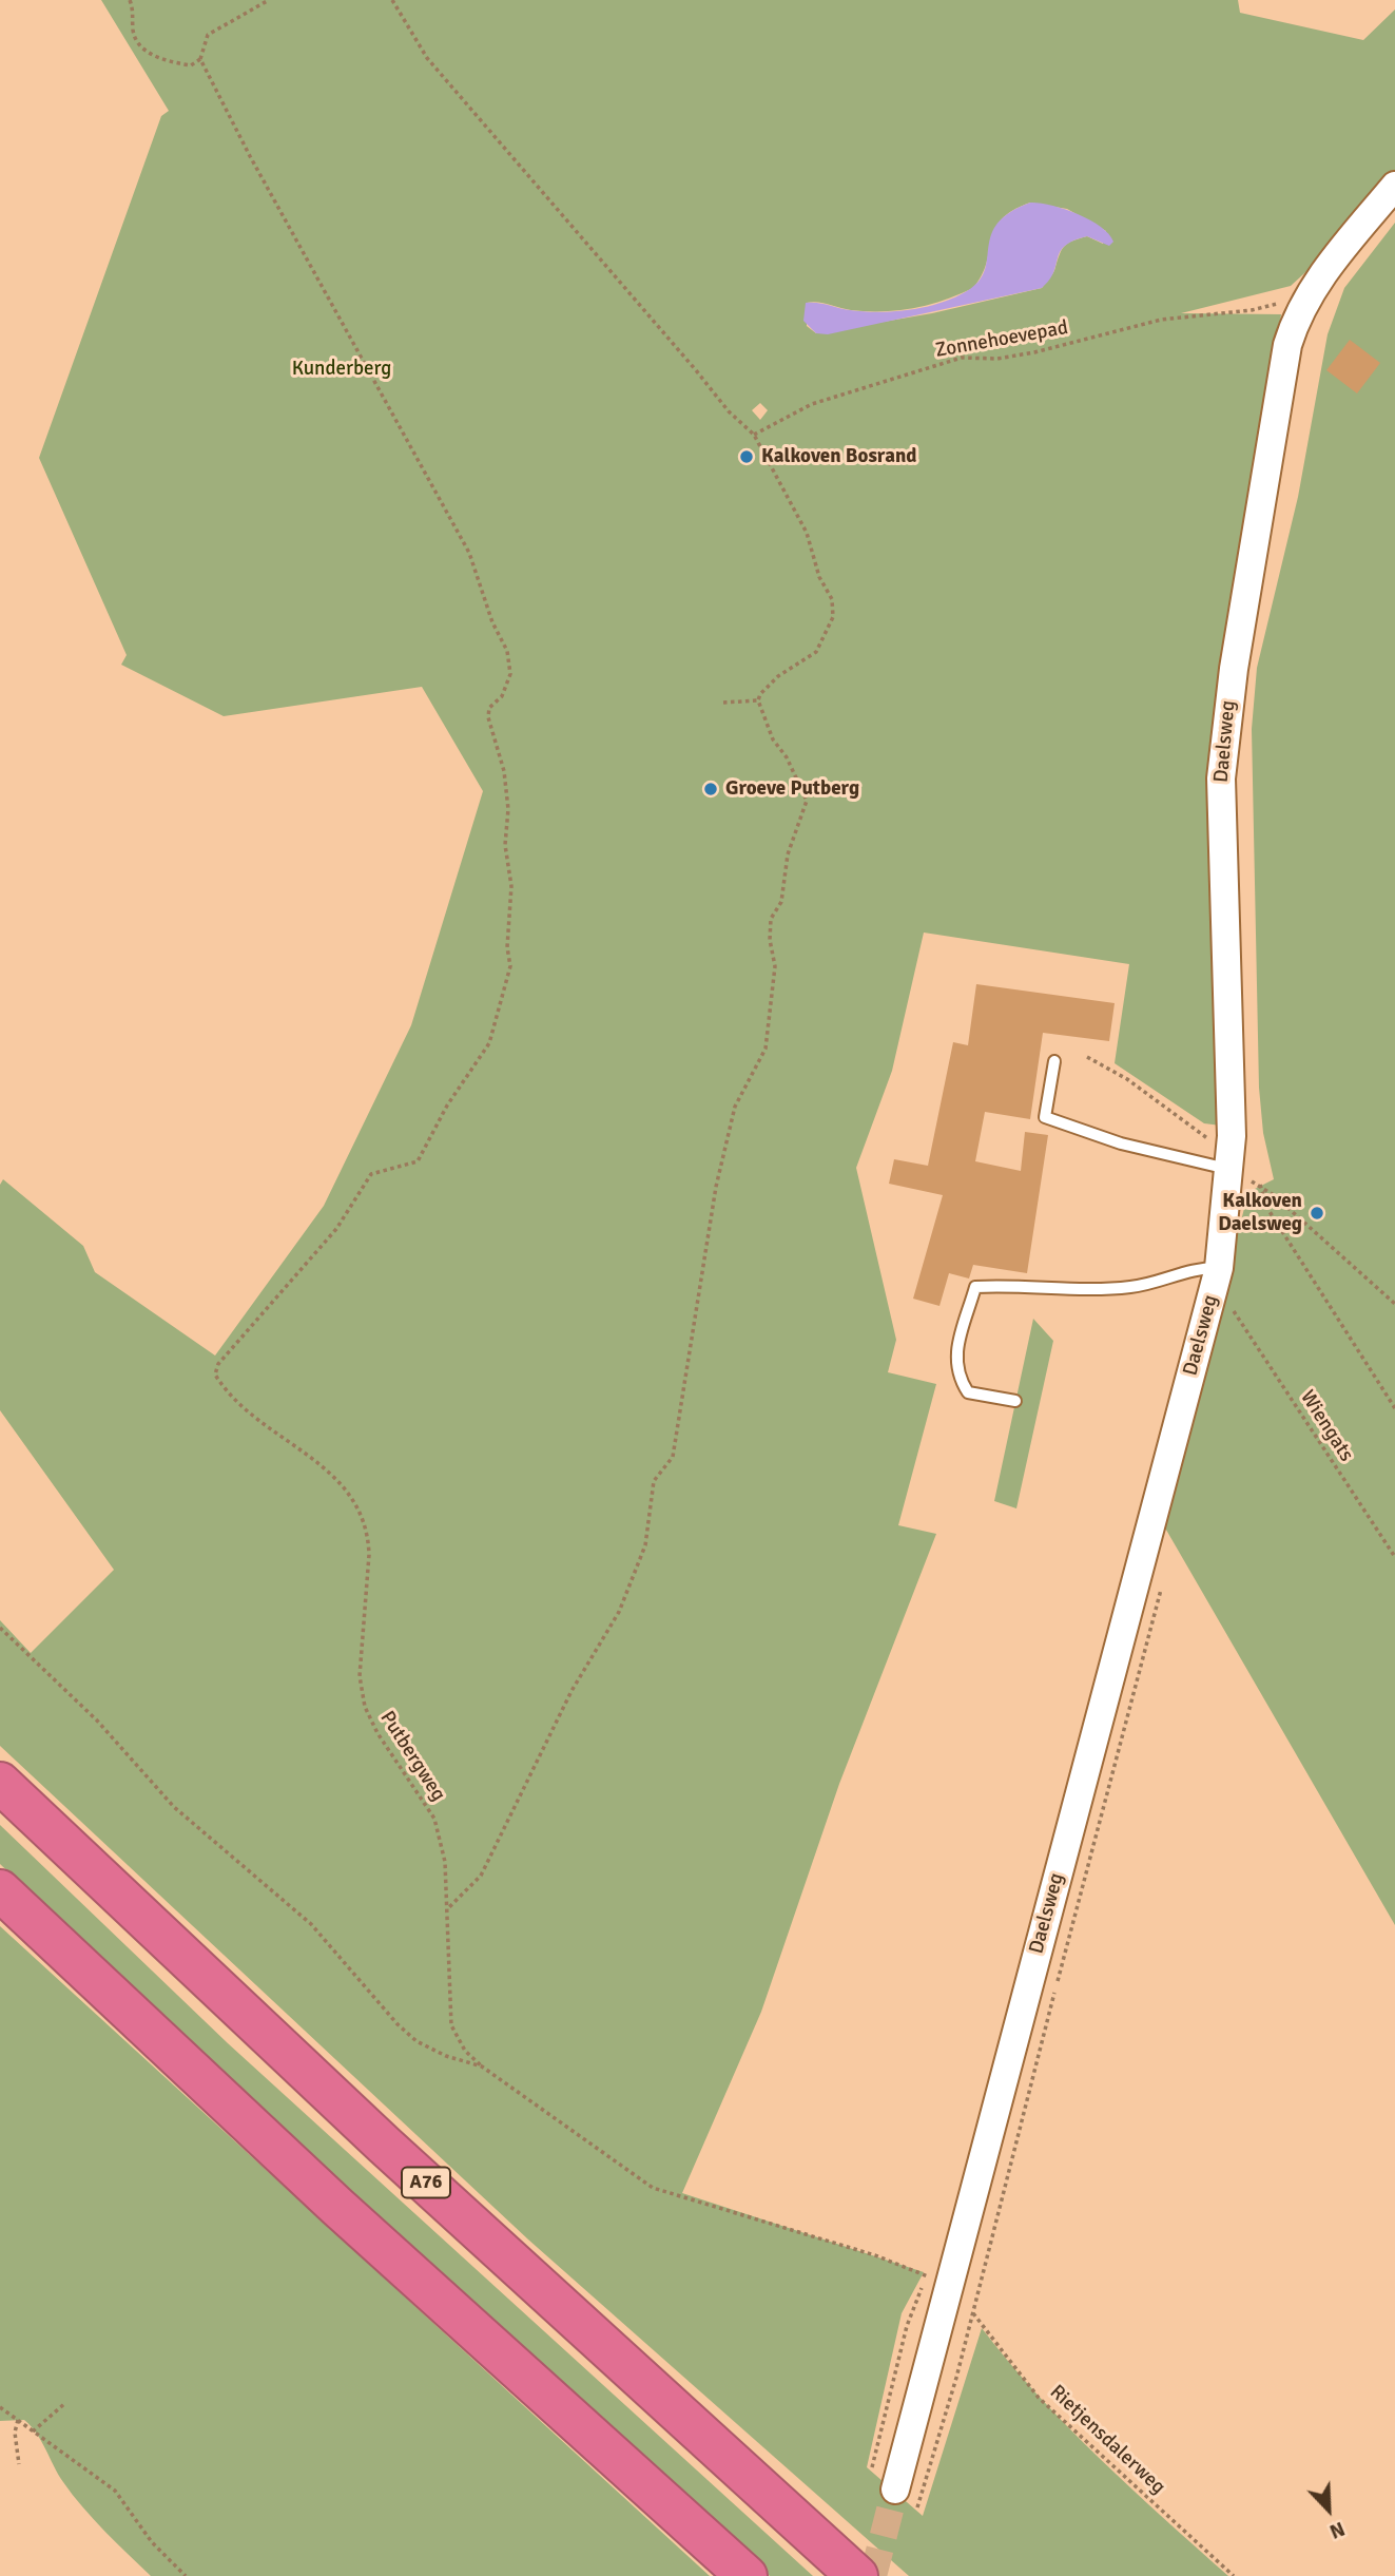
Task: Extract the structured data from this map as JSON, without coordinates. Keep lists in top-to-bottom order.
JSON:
{
  "streets": {
    "highway": ["A76"],
    "street": ["Daelsweg"],
    "path": [
      "Zonnehoevepad",
      "Wiengats",
      "Putbergweg",
      "Rietjensdalerweg"
    ]
  },
  "parks": ["Kunderberg"],
  "places": ["Kalkoven Bosrand", "Groeve Putberg", "Kalkoven Daelsweg"],
  "north": "bottom right"
}
